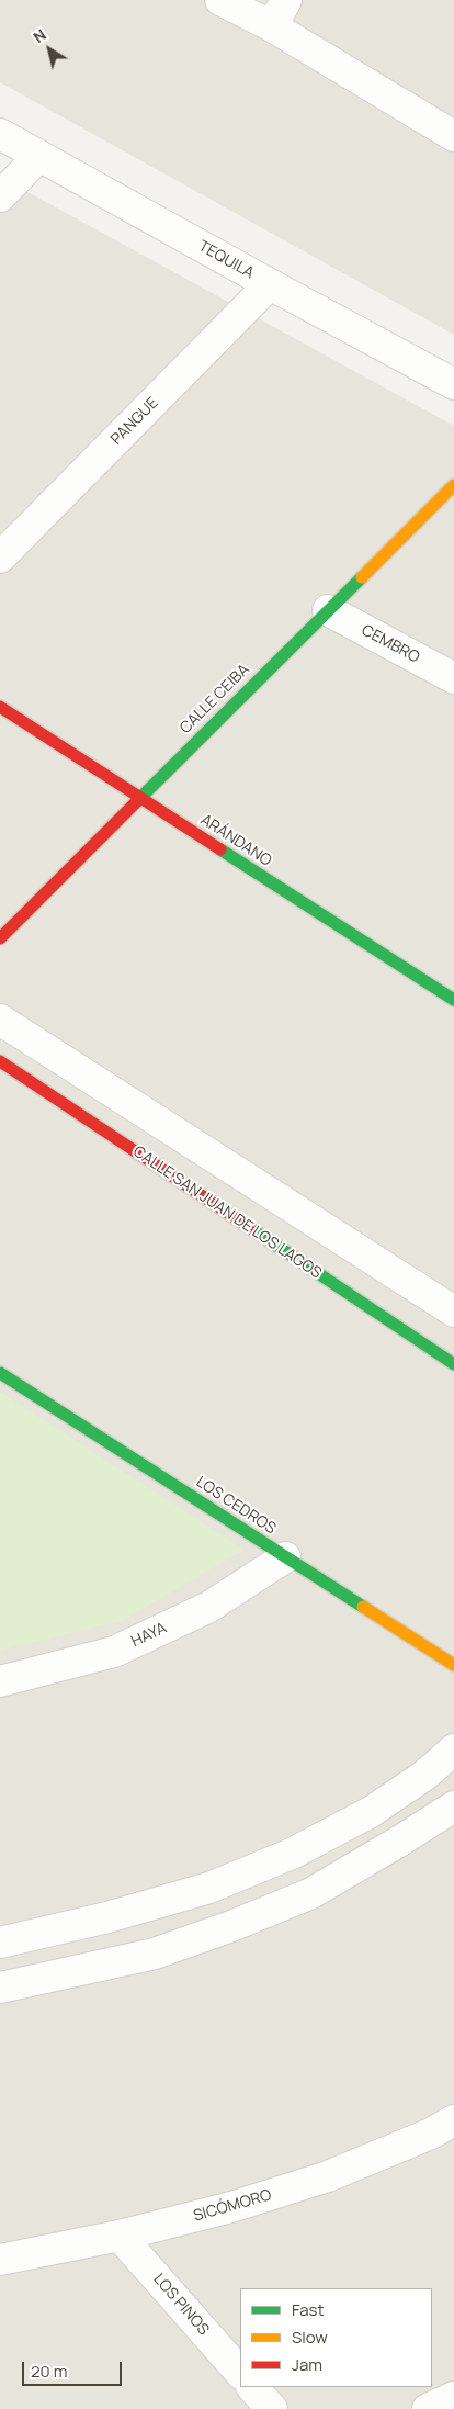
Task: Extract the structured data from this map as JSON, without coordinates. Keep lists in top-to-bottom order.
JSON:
{
  "streets": {
    "street": [
      "TEQUILA",
      "PANGUE",
      "CEMBRO",
      "CALLE CEIBA",
      "ARÁNDANO",
      "CALLE SAN JUAN DE LOS LAGOS",
      "LOS CEDROS",
      "HAYA",
      "SICÓMORO",
      "LOS PINOS"
    ]
  },
  "crossings": [
    ["TEQUILA", "PANGUE"],
    ["CEMBRO", "CALLE CEIBA"],
    ["CALLE CEIBA", "ARÁNDANO"],
    ["LOS CEDROS", "HAYA"],
    ["SICÓMORO", "LOS PINOS"]
  ],
  "legend": ["Fast", "Slow", "Jam"],
  "scale_bar": "20 m",
  "north": "top left"
}
